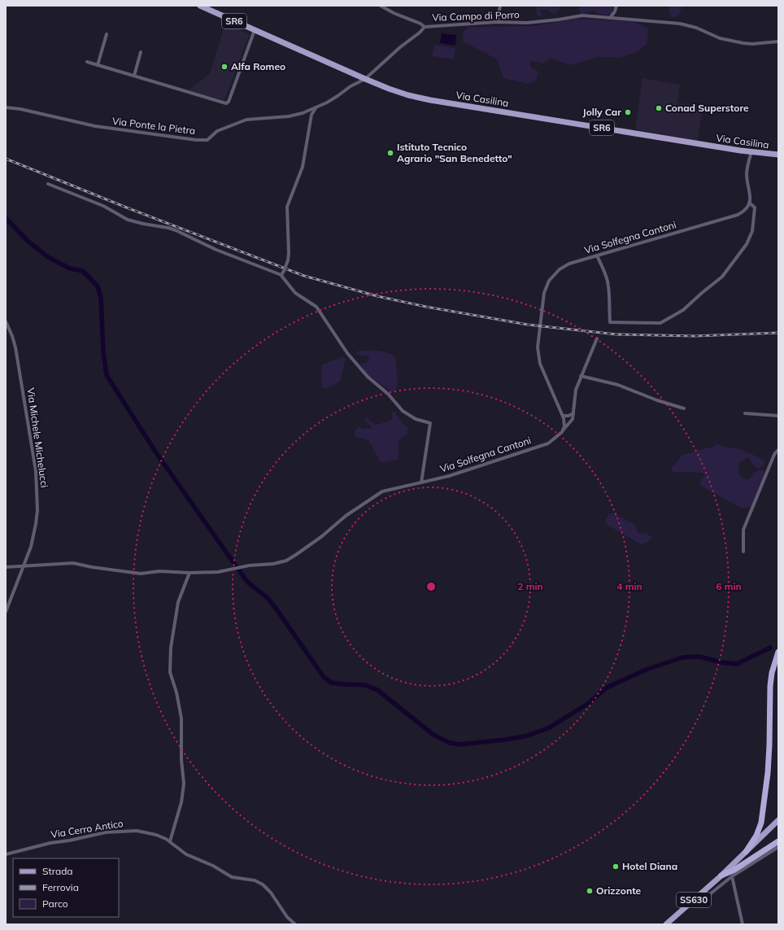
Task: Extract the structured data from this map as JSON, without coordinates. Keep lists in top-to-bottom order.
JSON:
{
  "streets": {
    "main road": ["SR6", "Via Casilina", "SS630"],
    "street": [
      "Via Campo di Porro",
      "Via Ponte la Pietra",
      "Via Solfegna Cantoni",
      "Via Michele Michelucci",
      "Via Cerro Antico"
    ]
  },
  "crossings": [
    ["Via Campo di Porro", "Via Casilina"],
    ["Via Campo di Porro", "Via Ponte la Pietra"],
    ["Via Casilina", "Via Ponte la Pietra"],
    ["Via Solfegna Cantoni", "Via Michele Michelucci"]
  ],
  "places": [
    "Alfa Romeo",
    "Conad Superstore",
    "Jolly Car",
    "Istituto Tecnico Agrario \"San Benedetto\"",
    "Hotel Diana",
    "Orizzonte"
  ],
  "legend": ["Strada", "Ferrovia", "Parco"],
  "rings": ["2 min", "4 min", "6 min"]
}
